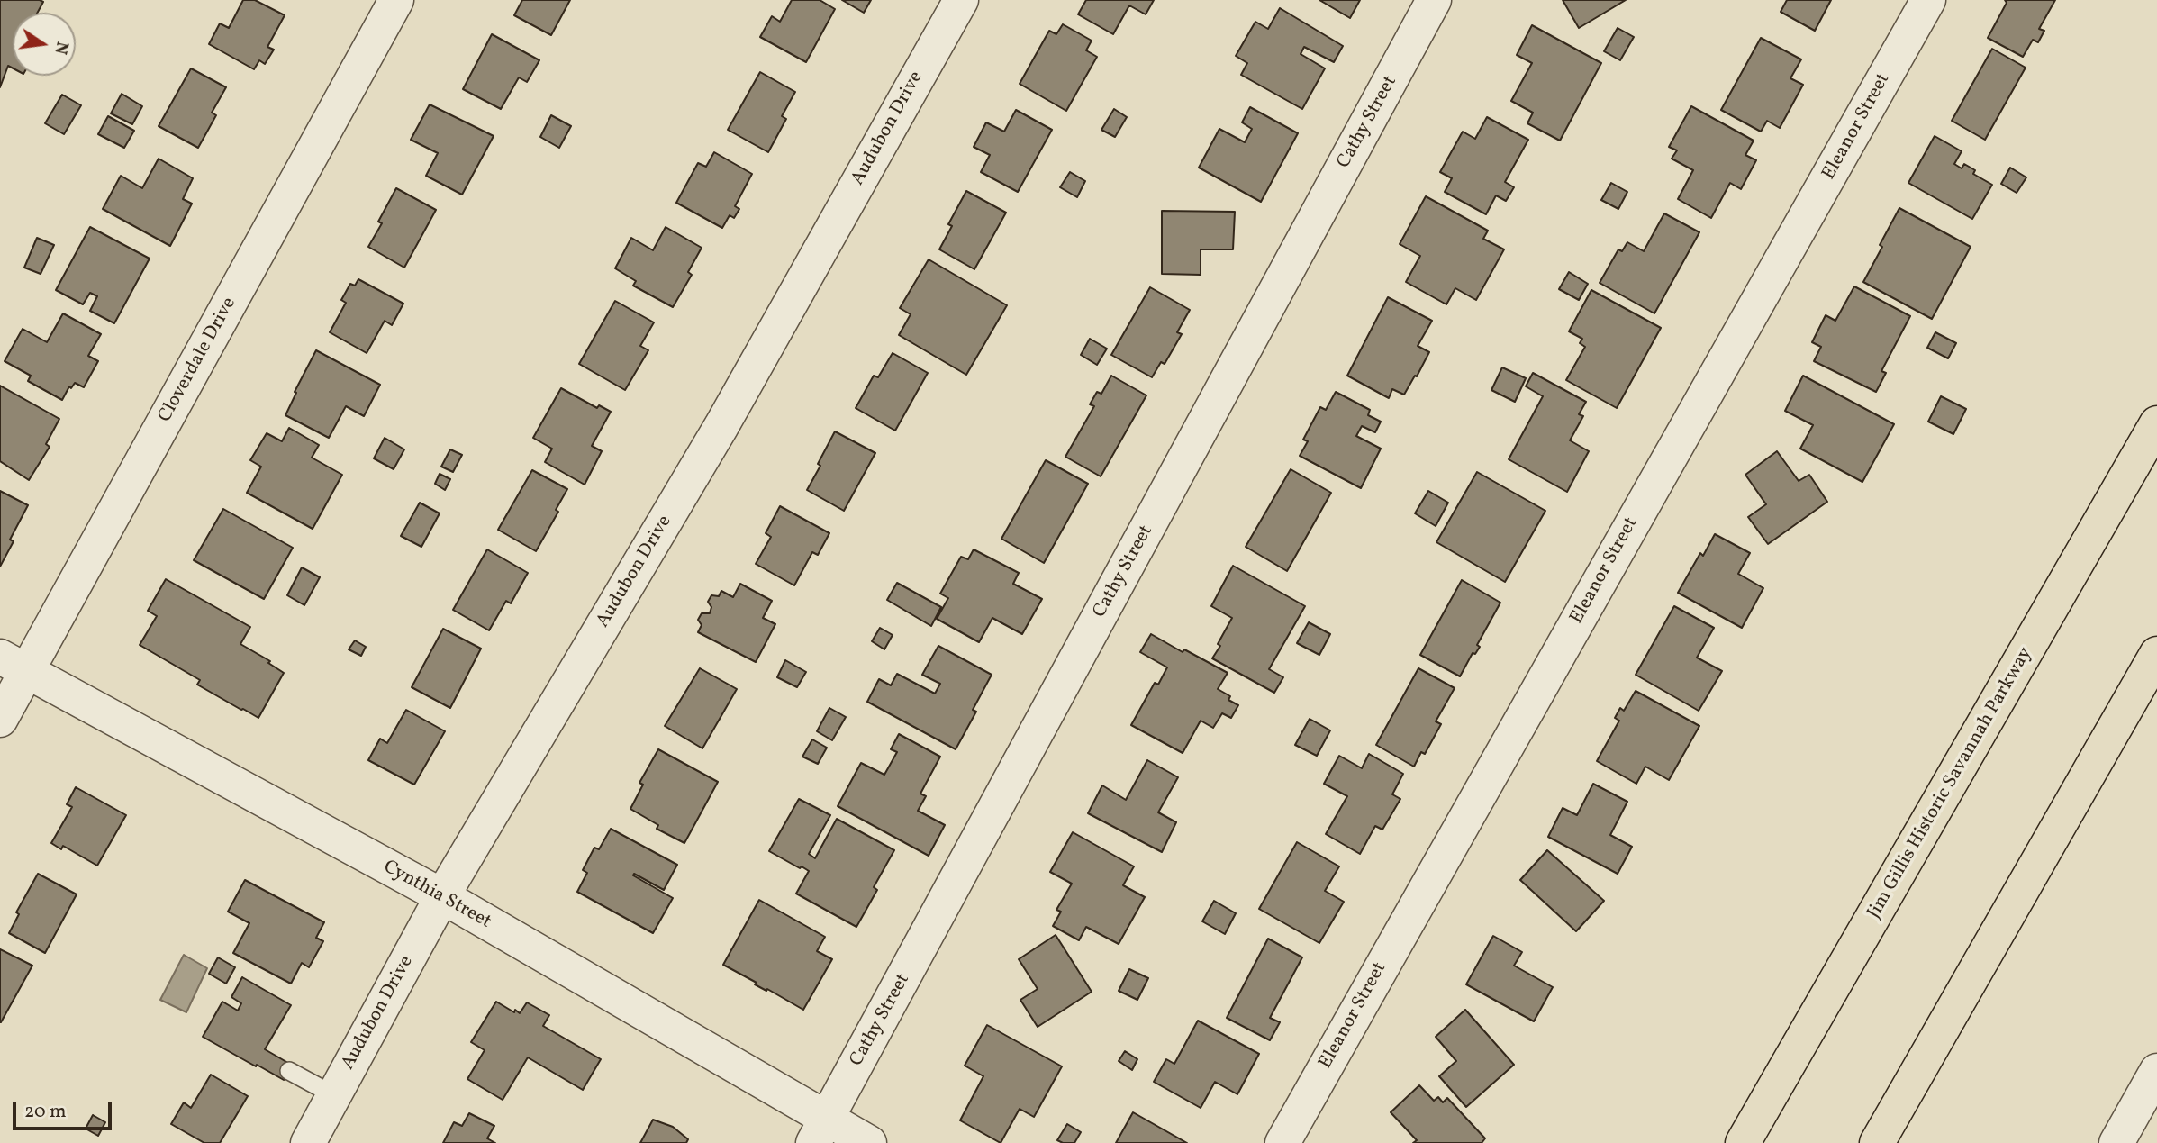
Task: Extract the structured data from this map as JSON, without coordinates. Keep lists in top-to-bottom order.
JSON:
{
  "streets": {
    "highway": ["Jim Gillis Historic Savannah Parkway"],
    "street": [
      "Cathy Street",
      "Eleanor Street",
      "Audubon Drive",
      "Cloverdale Drive",
      "Cynthia Street"
    ]
  },
  "crossings": [
    ["Cathy Street", "Cynthia Street"],
    ["Audubon Drive", "Cynthia Street"],
    ["Cloverdale Drive", "Cynthia Street"]
  ],
  "scale_bar": "20 m",
  "north": "right"
}
